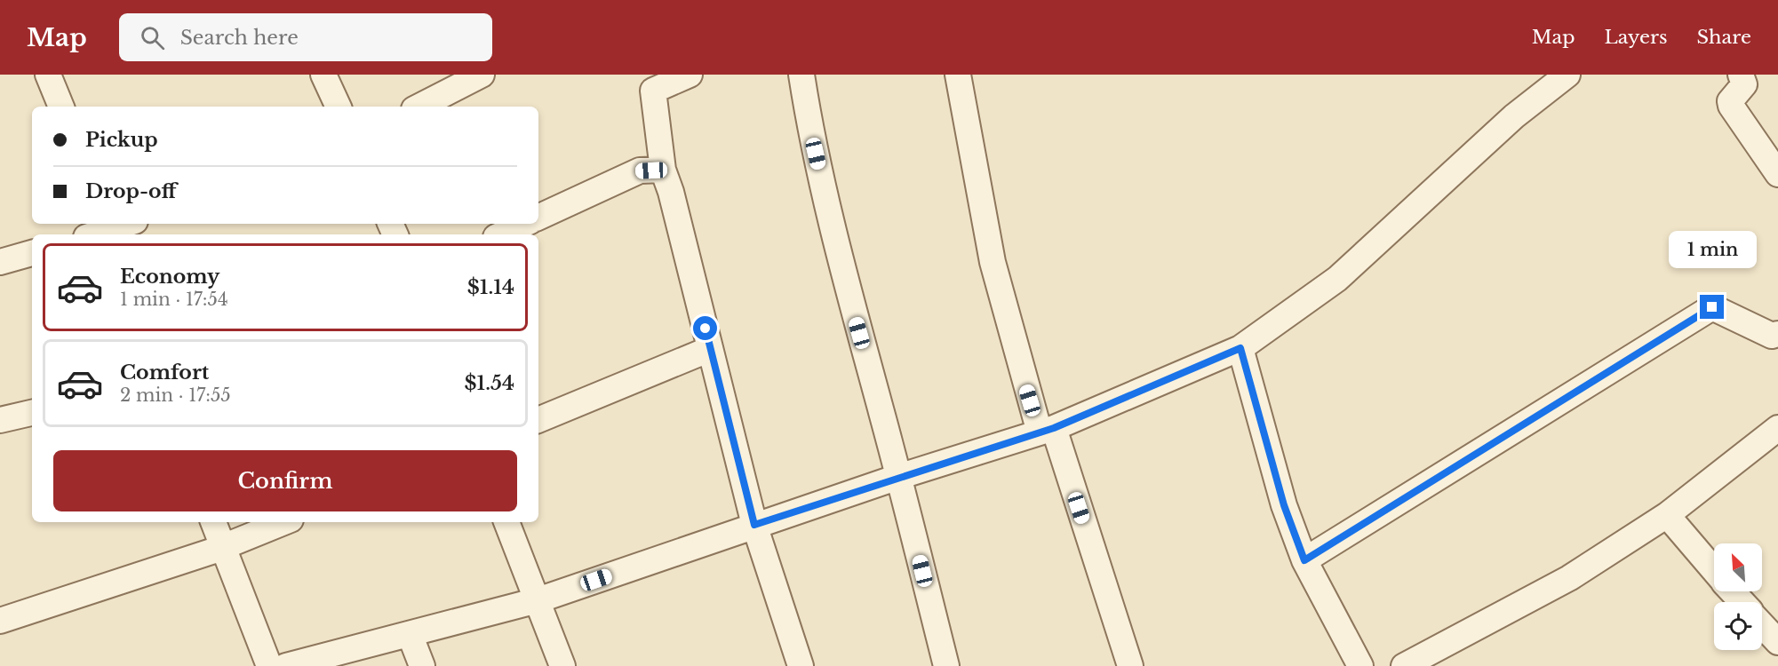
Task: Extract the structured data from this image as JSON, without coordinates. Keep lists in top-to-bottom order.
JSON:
{
  "north": "top left",
  "page": {
    "header": "Map",
    "search": "Search here",
    "nav": ["Map", "Layers", "Share"],
    "banner": ["Pickup", "Drop-off"],
    "bubble": "1 min",
    "list": [
      {
        "name": "Economy",
        "note": "1 min · 17:54",
        "value": "$1.14"
      },
      {
        "name": "Comfort",
        "note": "2 min · 17:55",
        "value": "$1.54"
      }
    ],
    "buttons": "Confirm"
  }
}
